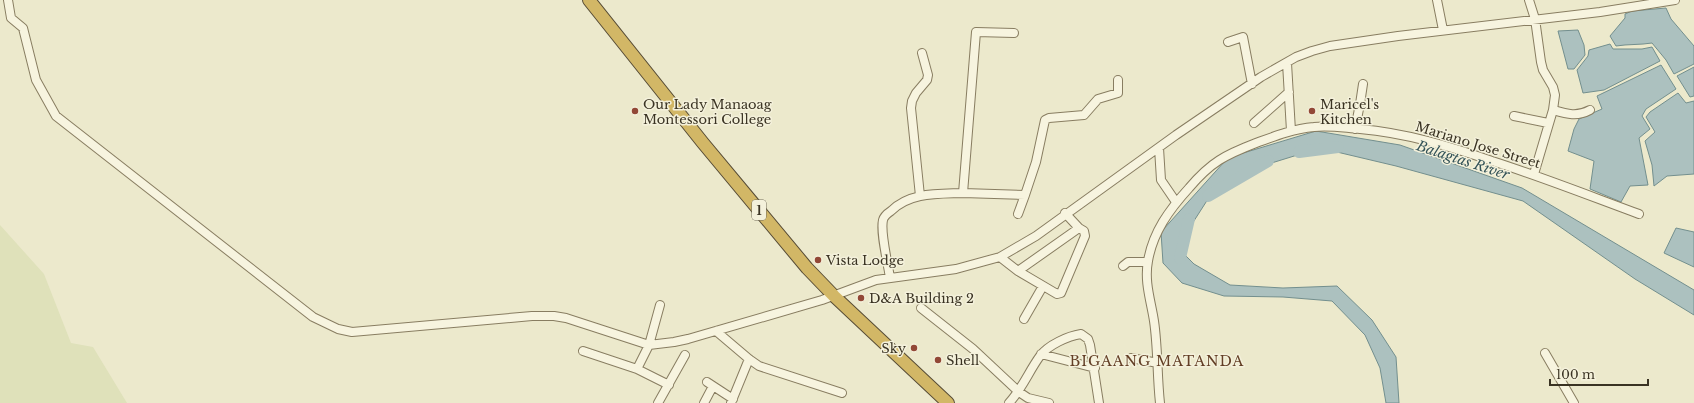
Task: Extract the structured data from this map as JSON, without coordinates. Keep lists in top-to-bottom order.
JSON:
{
  "streets": {
    "highway": ["1"],
    "street": ["Mariano Jose Street"]
  },
  "districts": ["BIGAANG MATANDA"],
  "water": ["Balagtas River"],
  "places": [
    "Our Lady Manaoag Montessori College",
    "Maricel's Kitchen",
    "Vista Lodge",
    "D&A Building 2",
    "Sky",
    "Shell"
  ],
  "scale_bar": "100 m"
}
